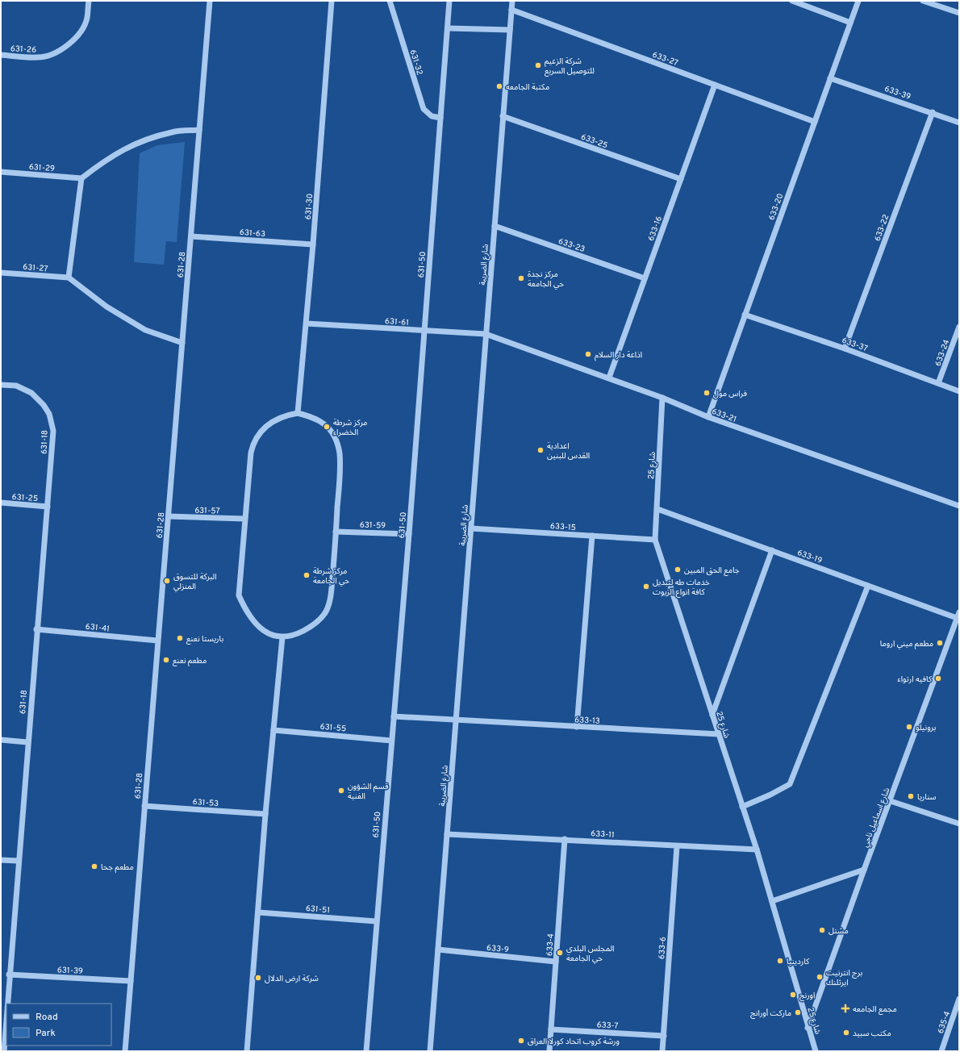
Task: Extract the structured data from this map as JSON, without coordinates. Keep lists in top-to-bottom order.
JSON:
{
  "streets": {
    "street": [
      "631-26",
      "633-27",
      "631-32",
      "633-39",
      "633-25",
      "631-29",
      "631-30",
      "633-20",
      "633-22",
      "633-16",
      "631-63",
      "633-23",
      "631-28",
      "631-50",
      "شارع الضريبة",
      "631-27",
      "631-61",
      "633-37",
      "633-24",
      "633-21",
      "631-18",
      "شارع 25",
      "631-25",
      "631-57",
      "631-59",
      "633-15",
      "633-19",
      "631-41",
      "633-13",
      "631-55",
      "631-53",
      "شارع اسماعيل ناجي",
      "633-11",
      "631-51",
      "633-4",
      "633-9",
      "633-6",
      "631-39",
      "635-4",
      "633-7"
    ]
  },
  "crossings": [
    ["633-27", "633-20"],
    ["633-27", "633-16"],
    ["633-27", "شارع الضريبة"],
    ["631-32", "631-50"],
    ["633-39", "633-20"],
    ["633-39", "633-22"],
    ["633-25", "633-16"],
    ["633-25", "شارع الضريبة"],
    ["631-30", "631-63"],
    ["631-30", "631-61"],
    ["633-20", "633-37"],
    ["633-20", "633-21"],
    ["633-22", "633-37"],
    ["633-16", "633-23"],
    ["633-16", "633-21"],
    ["631-63", "631-28"],
    ["633-23", "شارع الضريبة"],
    ["631-28", "631-57"],
    ["631-28", "631-41"],
    ["631-28", "631-53"],
    ["631-28", "631-39"],
    ["631-50", "631-61"],
    ["631-50", "631-59"],
    ["631-50", "633-13"],
    ["631-50", "631-55"],
    ["631-50", "631-51"],
    ["شارع الضريبة", "631-61"],
    ["شارع الضريبة", "633-21"],
    ["شارع الضريبة", "633-15"],
    ["شارع الضريبة", "633-13"],
    ["شارع الضريبة", "633-11"],
    ["شارع الضريبة", "633-9"],
    ["631-61", "633-21"],
    ["633-37", "633-24"],
    ["633-21", "شارع 25"],
    ["631-18", "631-25"],
    ["631-18", "631-41"],
    ["631-18", "631-39"],
    ["شارع 25", "633-15"],
    ["شارع 25", "633-19"],
    ["شارع 25", "633-13"],
    ["شارع 25", "شارع اسماعيل ناجي"],
    ["شارع 25", "633-11"],
    ["633-19", "شارع اسماعيل ناجي"],
    ["633-11", "633-4"],
    ["633-11", "633-6"],
    ["633-4", "633-9"],
    ["633-4", "633-7"],
    ["633-6", "633-7"]
  ],
  "places": {
    "other": [
      "شركة الزعيم للتوصيل السريع",
      "مكتبة الجامعه",
      "مركز نجدة حي الجامعة",
      "اذاعة دار السلام",
      "فراس مول",
      "مركز شرطة الخضراء",
      "اعدادية القدس للبنين",
      "جامع الحق المبين",
      "مركز شرطة حي الجامعة",
      "البركة للتسوق المنزلي",
      "خدمات طه لتبديل كافة انواع الزيوت",
      "باريستا نعنع",
      "مطعم ميني اروما",
      "مطعم نعنع",
      "كافيه ارتواء",
      "برونيلو",
      "قسم الشؤون الفنية",
      "سناريا",
      "مطعم جحا",
      "مشتل",
      "المجلس البلدي حي الجامعة",
      "كاردينيا",
      "برج انترنيت ايرثلنك",
      "شركة ارض الدلال",
      "اورنج",
      "ماركت أورانج",
      "مكتب سبيد",
      "ورشة كروب اتحاد كورلا العراق"
    ],
    "health": ["مجمع الجامعه"]
  },
  "legend": ["Road", "Park"]
}
